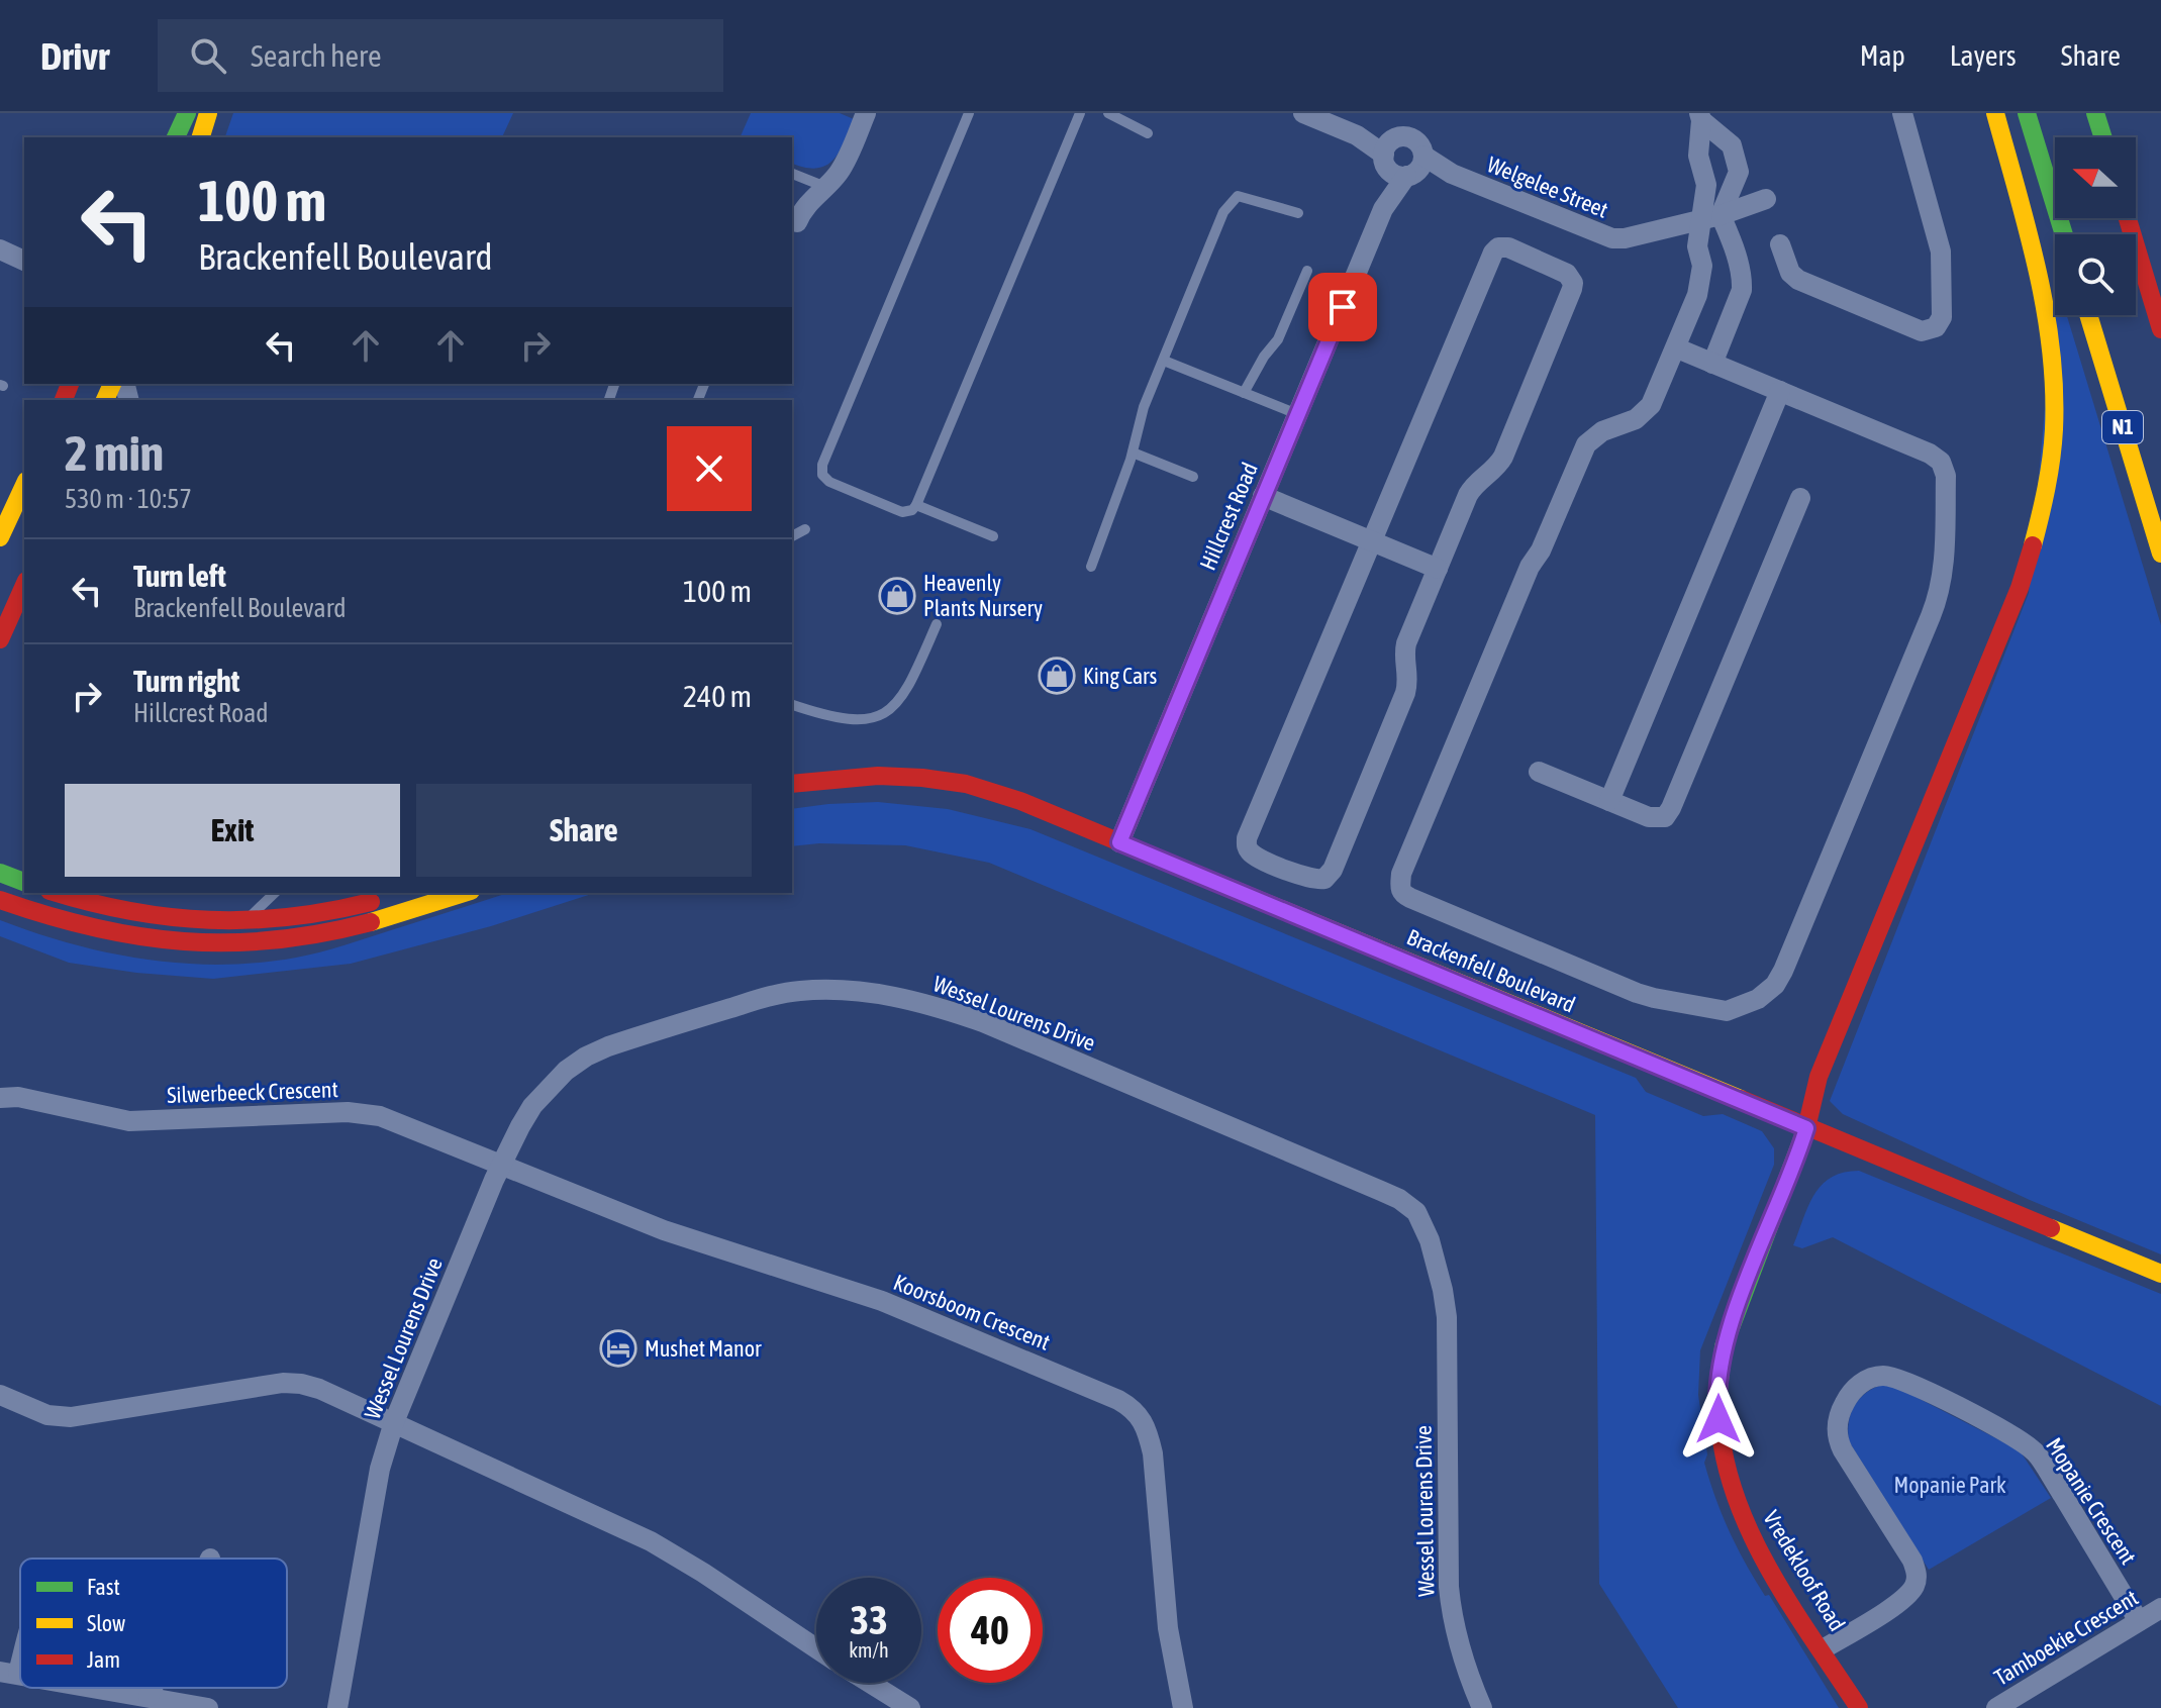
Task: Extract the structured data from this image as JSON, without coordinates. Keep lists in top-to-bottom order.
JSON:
{
  "streets": {
    "main road": ["N1", "Brackenfell Boulevard", "Vredekloof Road"],
    "street": [
      "Welgelee Street",
      "Hillcrest Road",
      "Wessel Lourens Drive",
      "Silwerbeeck Crescent",
      "Koorsboom Crescent",
      "Mopanie Crescent",
      "Tamboekie Crescent"
    ]
  },
  "crossings": [
    ["Welgelee Street", "Hillcrest Road"],
    ["Hillcrest Road", "Brackenfell Boulevard"],
    ["Brackenfell Boulevard", "Vredekloof Road"],
    ["Wessel Lourens Drive", "Silwerbeeck Crescent"],
    ["Wessel Lourens Drive", "Koorsboom Crescent"],
    ["Silwerbeeck Crescent", "Koorsboom Crescent"],
    ["Mopanie Crescent", "Vredekloof Road"],
    ["Mopanie Crescent", "Tamboekie Crescent"]
  ],
  "parks": ["Mopanie Park"],
  "places": {
    "shop": ["Heavenly Plants Nursery", "King Cars"],
    "hotel": ["Mushet Manor"]
  },
  "legend": ["Fast", "Slow", "Jam"],
  "north": "left",
  "page": {
    "header": "Drivr",
    "search": "Search here",
    "nav": ["Map", "Layers", "Share"],
    "turn": ["100 m", "Brackenfell Boulevard"],
    "heading": ["2 min", "530 m · 10:57"],
    "list": [
      {
        "name": "Turn left",
        "note": "Brackenfell Boulevard",
        "value": "100 m"
      },
      {
        "name": "Turn right",
        "note": "Hillcrest Road",
        "value": "240 m"
      }
    ],
    "buttons": ["Exit", "Share"],
    "speed": "33 km/h",
    "limit": "40"
  }
}
